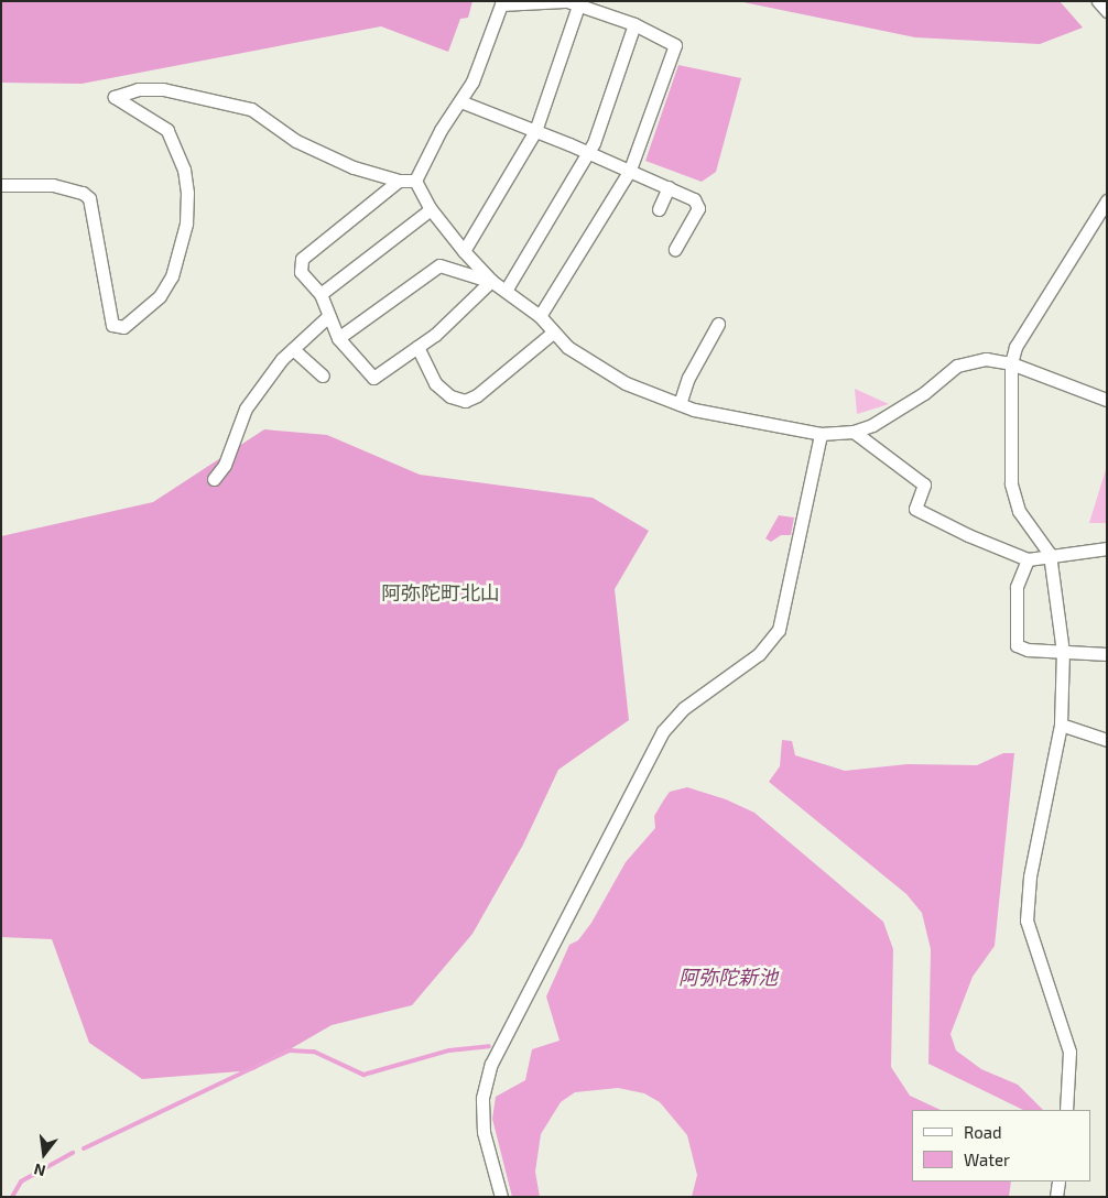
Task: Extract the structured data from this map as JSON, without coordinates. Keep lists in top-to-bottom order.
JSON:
{
  "districts": ["阿弥陀町北山"],
  "water": ["阿弥陀新池"],
  "legend": ["Road", "Water"],
  "north": "bottom"
}
